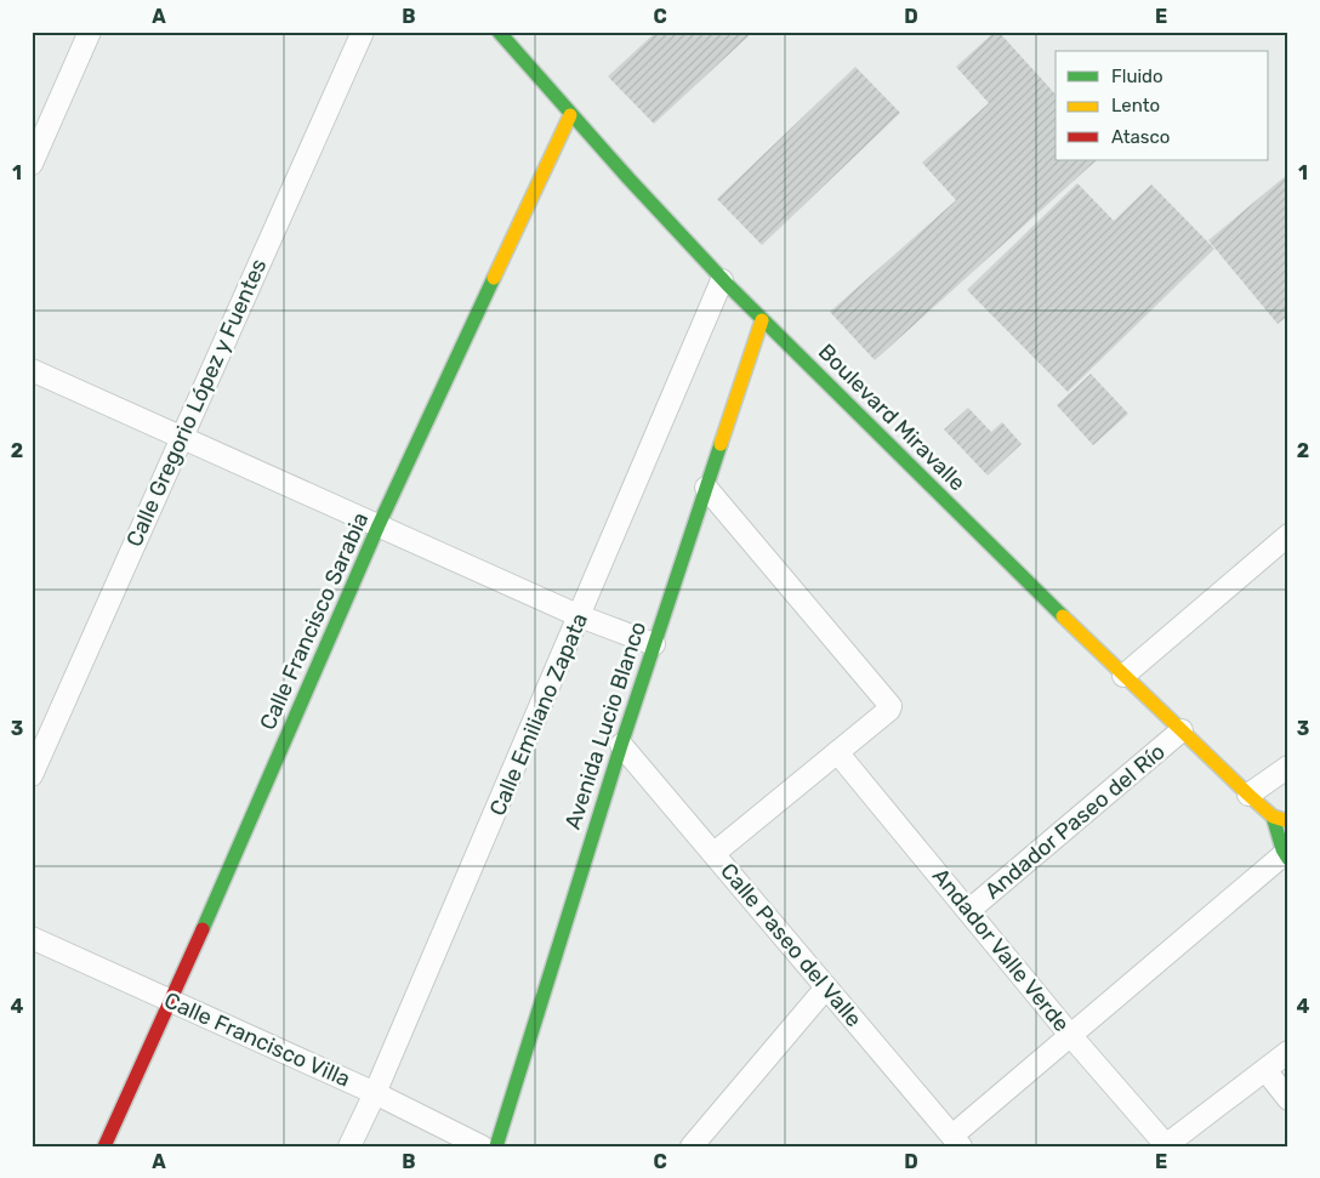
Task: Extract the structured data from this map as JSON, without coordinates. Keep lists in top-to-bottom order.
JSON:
{
  "streets": {
    "street": [
      "Calle Gregorio López y Fuentes",
      "Boulevard Miravalle",
      "Calle Francisco Sarabia",
      "Calle Emiliano Zapata",
      "Avenida Lucio Blanco",
      "Andador Paseo del Río",
      "Calle Paseo del Valle",
      "Andador Valle Verde",
      "Calle Francisco Villa"
    ]
  },
  "crossings": [
    ["Boulevard Miravalle", "Calle Francisco Sarabia"],
    ["Boulevard Miravalle", "Calle Emiliano Zapata"],
    ["Boulevard Miravalle", "Avenida Lucio Blanco"],
    ["Boulevard Miravalle", "Andador Paseo del Río"],
    ["Calle Francisco Sarabia", "Calle Francisco Villa"],
    ["Calle Emiliano Zapata", "Calle Francisco Villa"],
    ["Avenida Lucio Blanco", "Calle Paseo del Valle"],
    ["Andador Paseo del Río", "Andador Valle Verde"]
  ],
  "legend": ["Fluido", "Lento", "Atasco"],
  "grid": {
    "columns": [
      "A",
      "B",
      "C",
      "D",
      "E"
    ],
    "rows": [
      "1",
      "2",
      "3",
      "4"
    ]
  }
}
